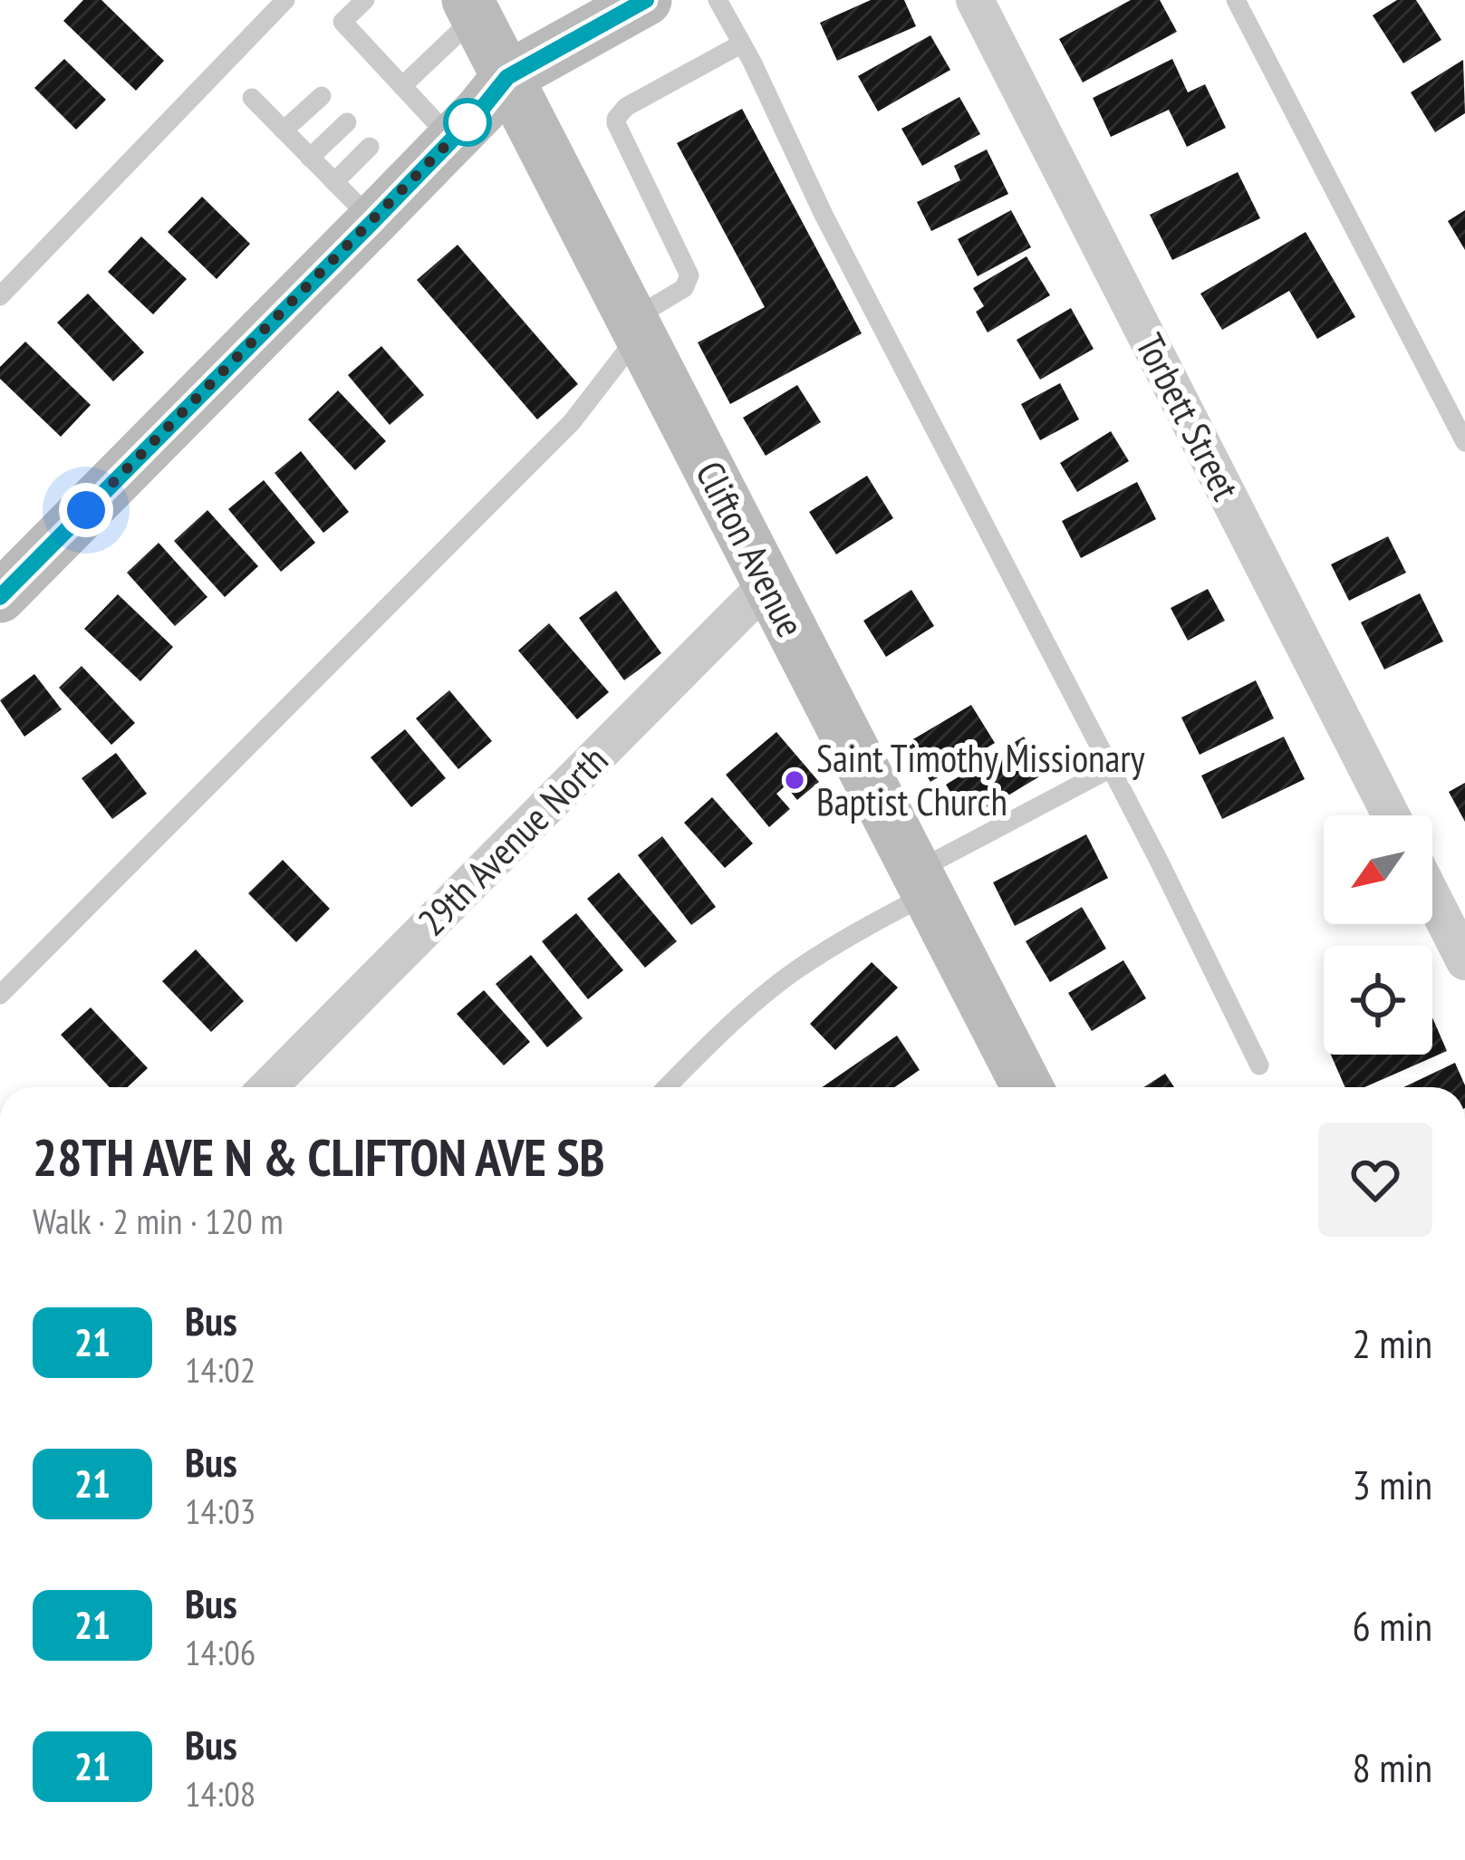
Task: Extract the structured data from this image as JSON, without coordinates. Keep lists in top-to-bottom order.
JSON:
{
  "streets": {
    "street": ["Torbett Street", "Clifton Avenue", "29th Avenue North"]
  },
  "crossings": [
    ["Clifton Avenue", "29th Avenue North"]
  ],
  "places": ["Saint Timothy Missionary Baptist Church"],
  "lines": ["bus line 21"],
  "north": "bottom left",
  "page": {
    "heading": ["28TH AVE N & CLIFTON AVE SB", "Walk · 2 min · 120 m"],
    "list": [
      {
        "mark": "21",
        "name": "Bus",
        "note": "14:02",
        "value": "2 min"
      },
      {
        "mark": "21",
        "name": "Bus",
        "note": "14:03",
        "value": "3 min"
      },
      {
        "mark": "21",
        "name": "Bus",
        "note": "14:06",
        "value": "6 min"
      },
      {
        "mark": "21",
        "name": "Bus",
        "note": "14:08",
        "value": "8 min"
      }
    ]
  }
}
